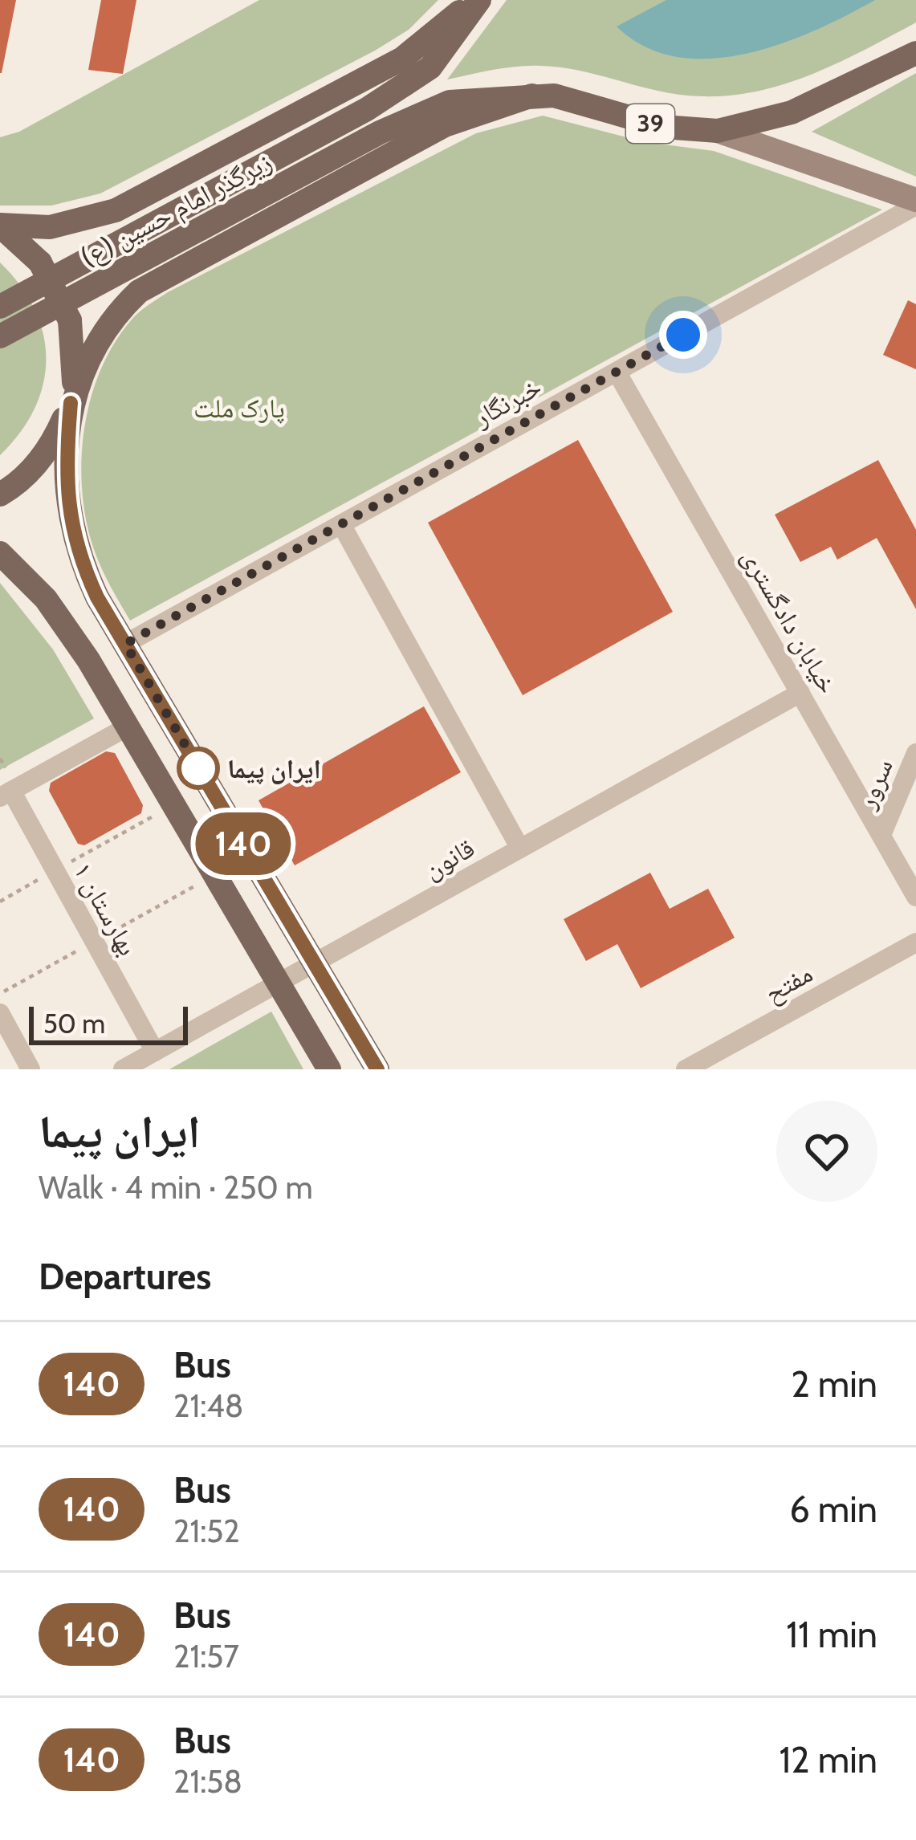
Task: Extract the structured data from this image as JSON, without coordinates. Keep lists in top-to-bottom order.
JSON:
{
  "streets": {
    "main road": ["39", "زیرگذر امام حسین (ع)"],
    "street": [
      "خبرنگار",
      "خیابان دادگستری",
      "سرور",
      "قانون",
      "بهارستان ۱",
      "مفتح"
    ]
  },
  "crossings": [
    ["39", "زیرگذر امام حسین (ع)"],
    ["خبرنگار", "خیابان دادگستری"],
    ["خیابان دادگستری", "سرور"],
    ["خیابان دادگستری", "قانون"],
    ["قانون", "بهارستان ۱"]
  ],
  "parks": ["پارک ملت"],
  "places": ["ایران پیما"],
  "lines": ["bus line 140"],
  "scale_bar": "50 m",
  "page": {
    "on_map": "140",
    "scale": "50 m",
    "heading": [
      ["ایران پیما", "Walk · 4 min · 250 m"],
      "Departures"
    ],
    "list": [
      {
        "mark": "140",
        "name": "Bus",
        "note": "21:48",
        "value": "2 min"
      },
      {
        "mark": "140",
        "name": "Bus",
        "note": "21:52",
        "value": "6 min"
      },
      {
        "mark": "140",
        "name": "Bus",
        "note": "21:57",
        "value": "11 min"
      },
      {
        "mark": "140",
        "name": "Bus",
        "note": "21:58",
        "value": "12 min"
      }
    ]
  }
}
